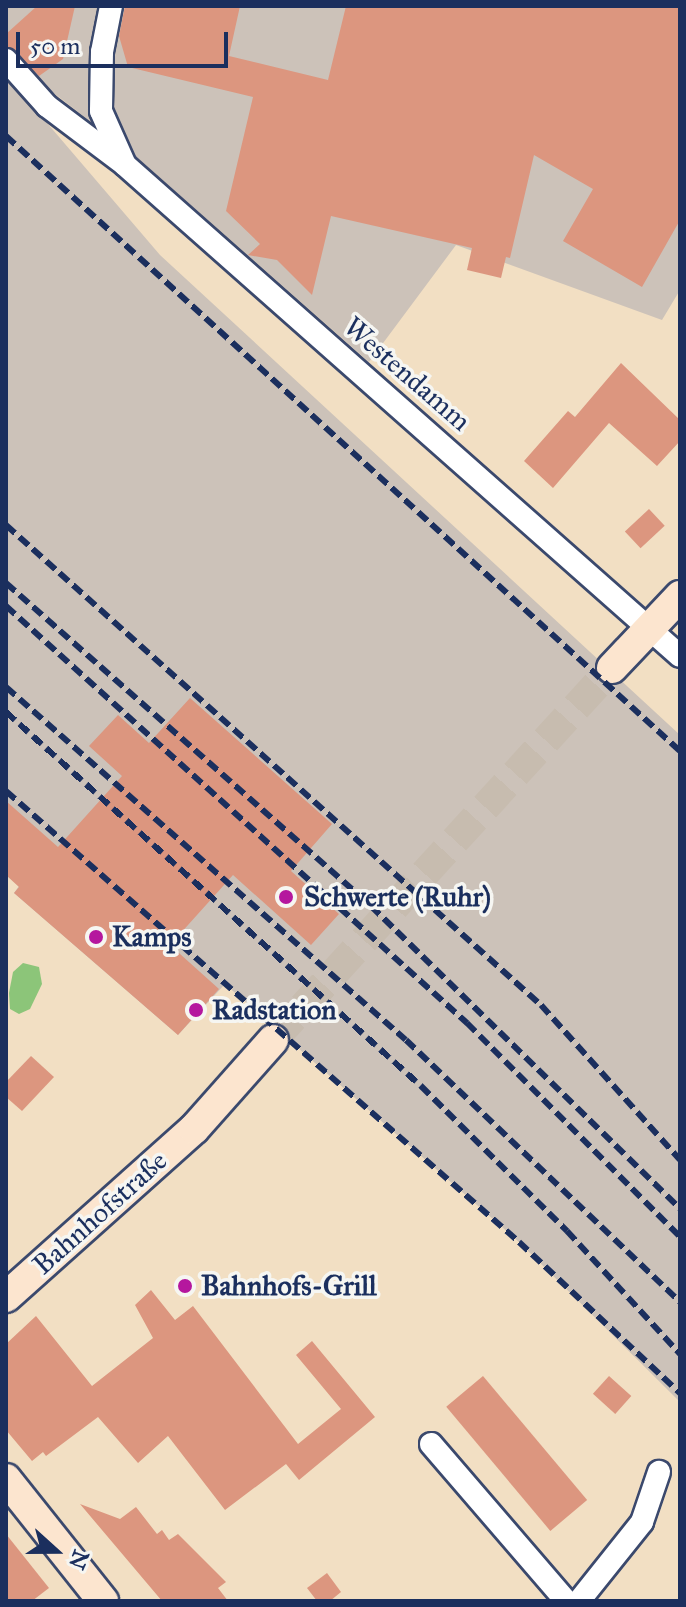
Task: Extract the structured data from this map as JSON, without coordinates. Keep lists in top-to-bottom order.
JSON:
{
  "streets": {
    "main road": ["Bahnhofstraße"],
    "street": ["Westendamm"]
  },
  "places": [
    "Schwerte (Ruhr)",
    "Kamps",
    "Radstation",
    "Bahnhofs-Grill"
  ],
  "scale_bar": "50 m",
  "north": "right"
}
